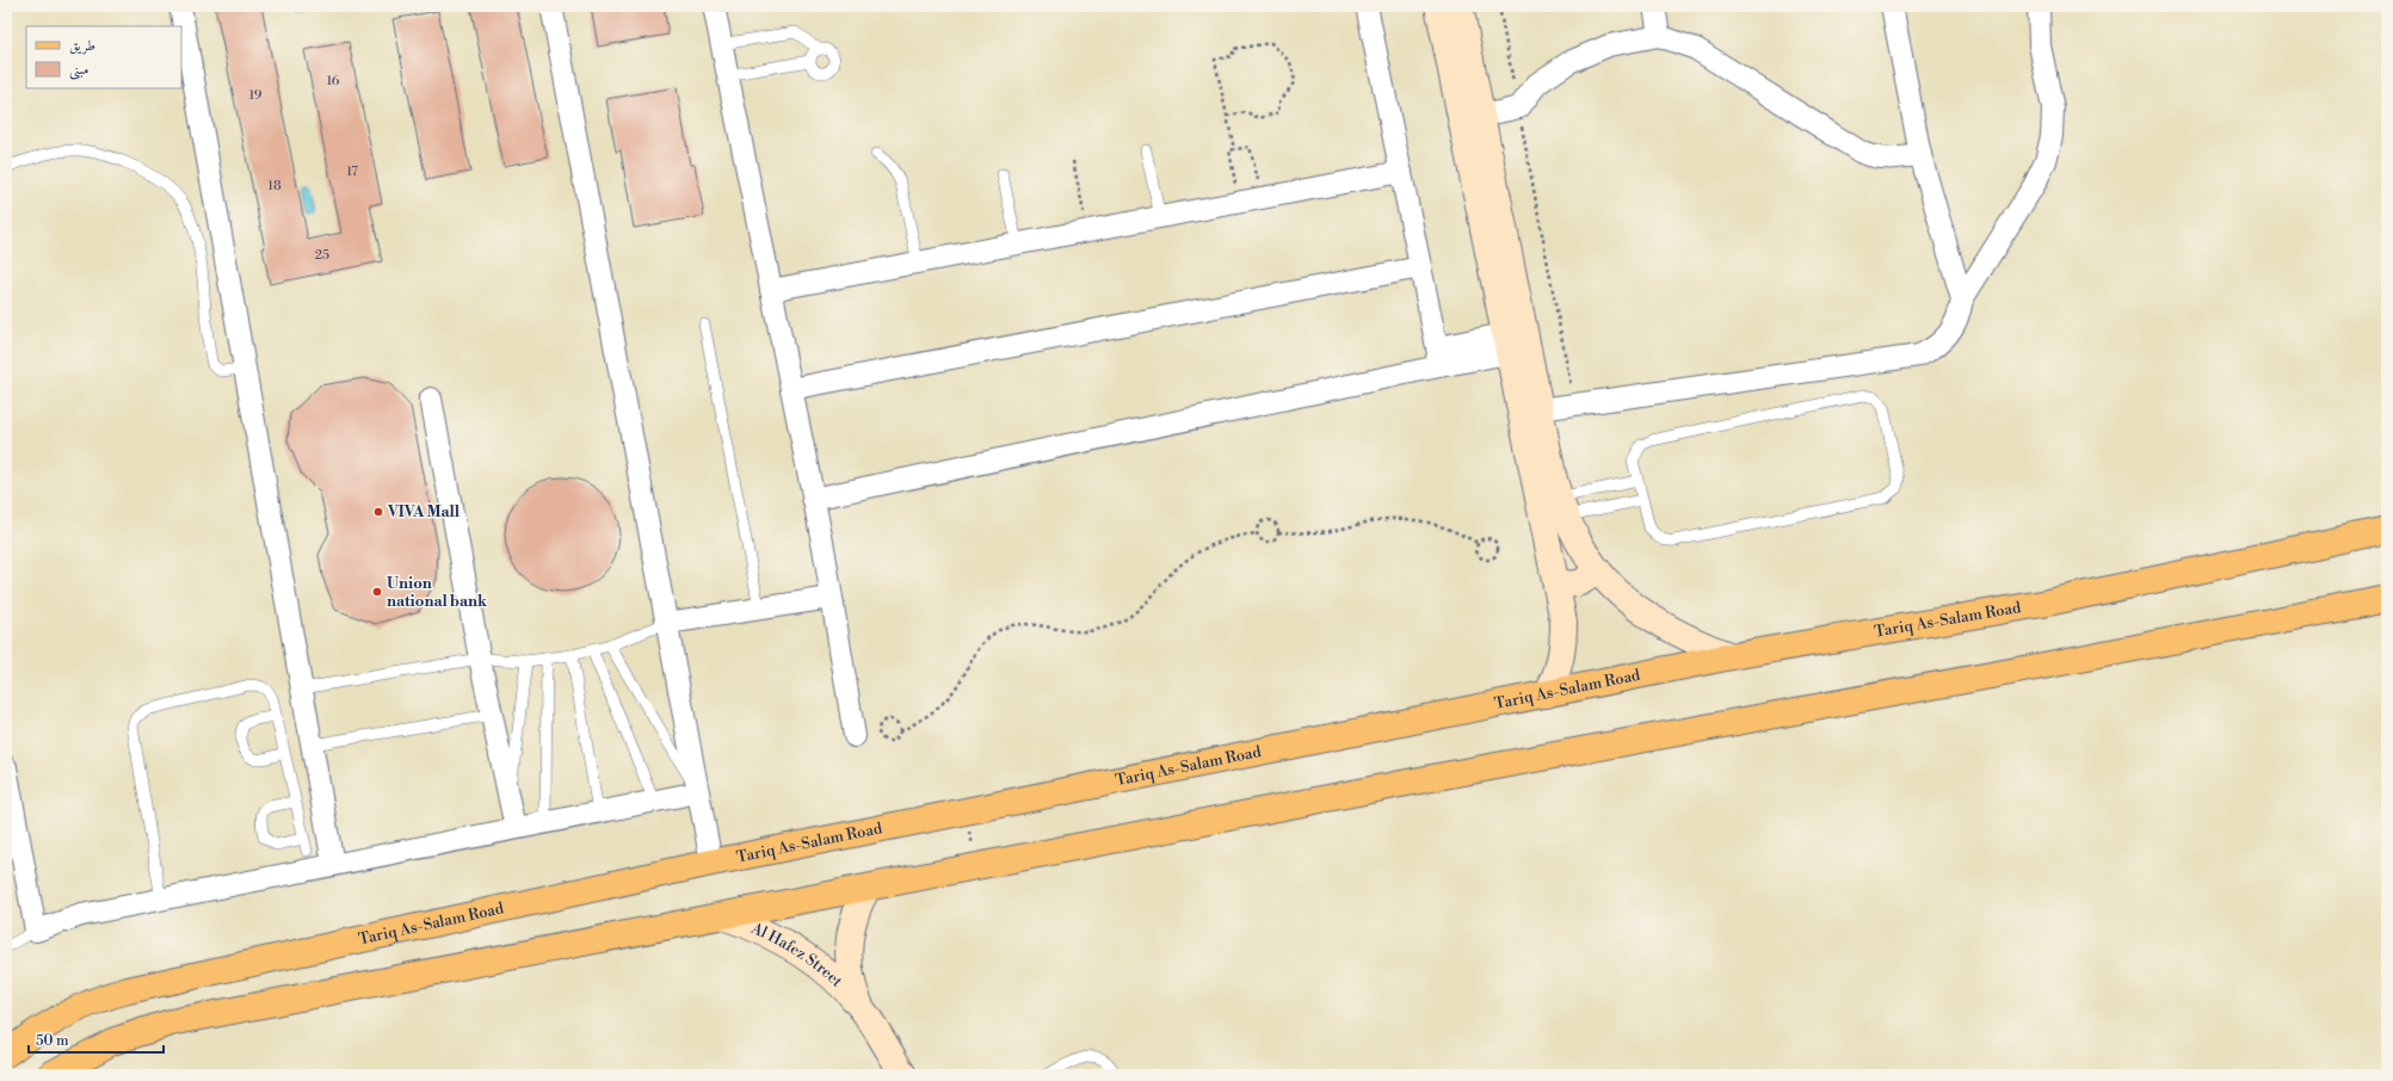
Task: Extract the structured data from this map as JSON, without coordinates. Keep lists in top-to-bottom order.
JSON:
{
  "streets": {
    "main road": ["Tariq As-Salam Road"],
    "street": ["Al Hafez Street"]
  },
  "places": ["VIVA Mall", "Union national bank"],
  "house_numbers": [
    "16",
    "19",
    "17",
    "18",
    "25"
  ],
  "legend": ["طريق", "مبنى"],
  "scale_bar": "50 m"
}
